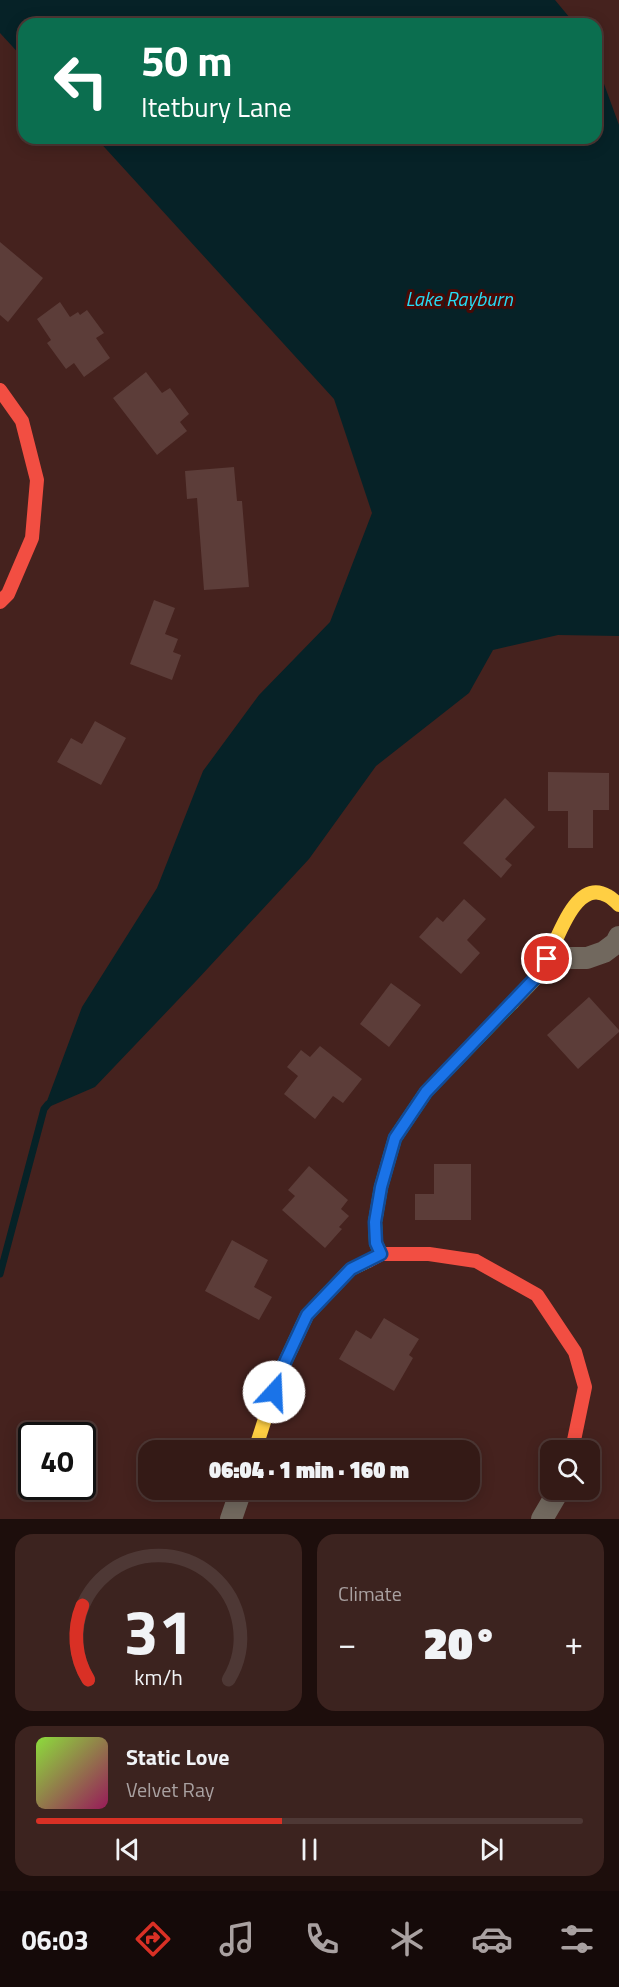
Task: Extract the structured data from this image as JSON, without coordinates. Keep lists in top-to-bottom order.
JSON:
{
  "water": ["Lake Rayburn"],
  "page": {
    "turn": ["50 m", "Itetbury Lane"],
    "limit": "40",
    "trip": "06:04 · 1 min · 160 m",
    "tile": "Climate",
    "heat": ["−", "20°", "+"],
    "song": ["Static Love", "Velvet Ray"],
    "tabs": "06:03",
    "gauge": ["31", "km/h"]
  }
}
